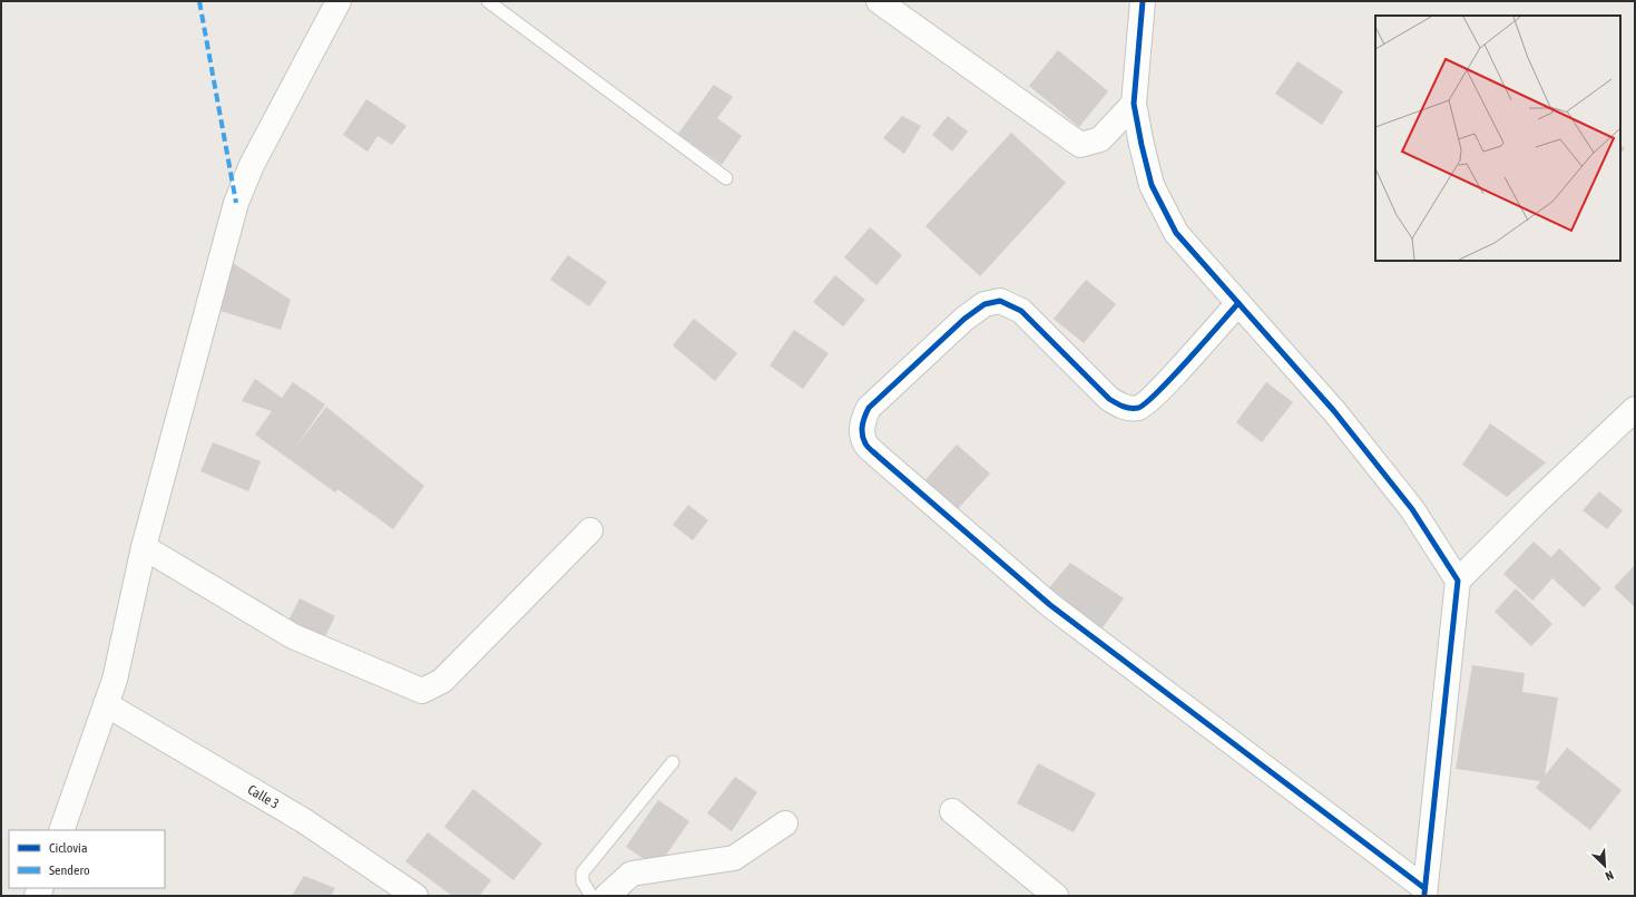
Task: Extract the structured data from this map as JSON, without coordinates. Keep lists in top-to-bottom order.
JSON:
{
  "streets": {
    "street": ["Calle 3"]
  },
  "legend": ["Ciclovía", "Sendero"],
  "north": "bottom right"
}
